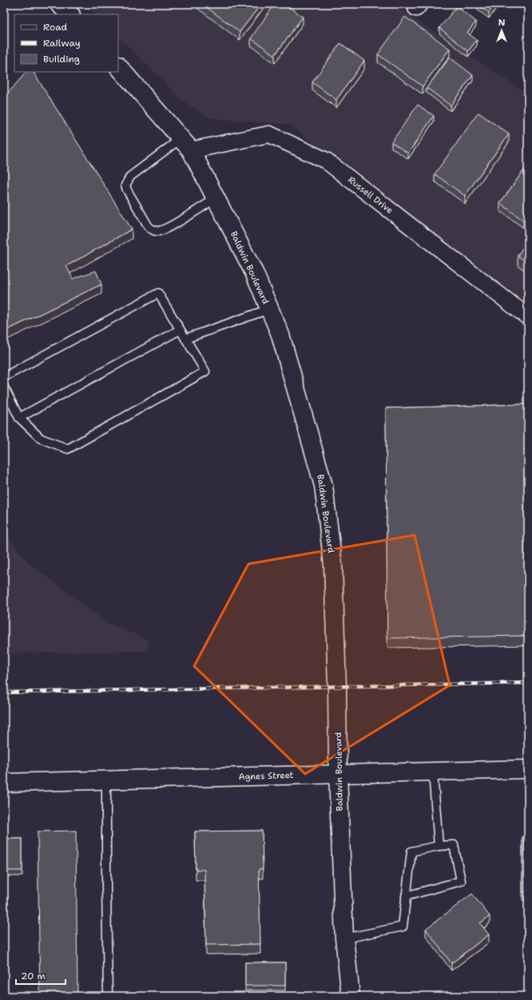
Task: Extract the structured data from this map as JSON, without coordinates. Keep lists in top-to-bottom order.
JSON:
{
  "streets": {
    "main road": ["Baldwin Boulevard", "Agnes Street"],
    "street": ["Russell Drive"]
  },
  "crossings": [
    ["Russell Drive", "Baldwin Boulevard"],
    ["Baldwin Boulevard", "Agnes Street"]
  ],
  "legend": ["Road", "Railway", "Building"],
  "scale_bar": "20 m",
  "north": "top"
}
